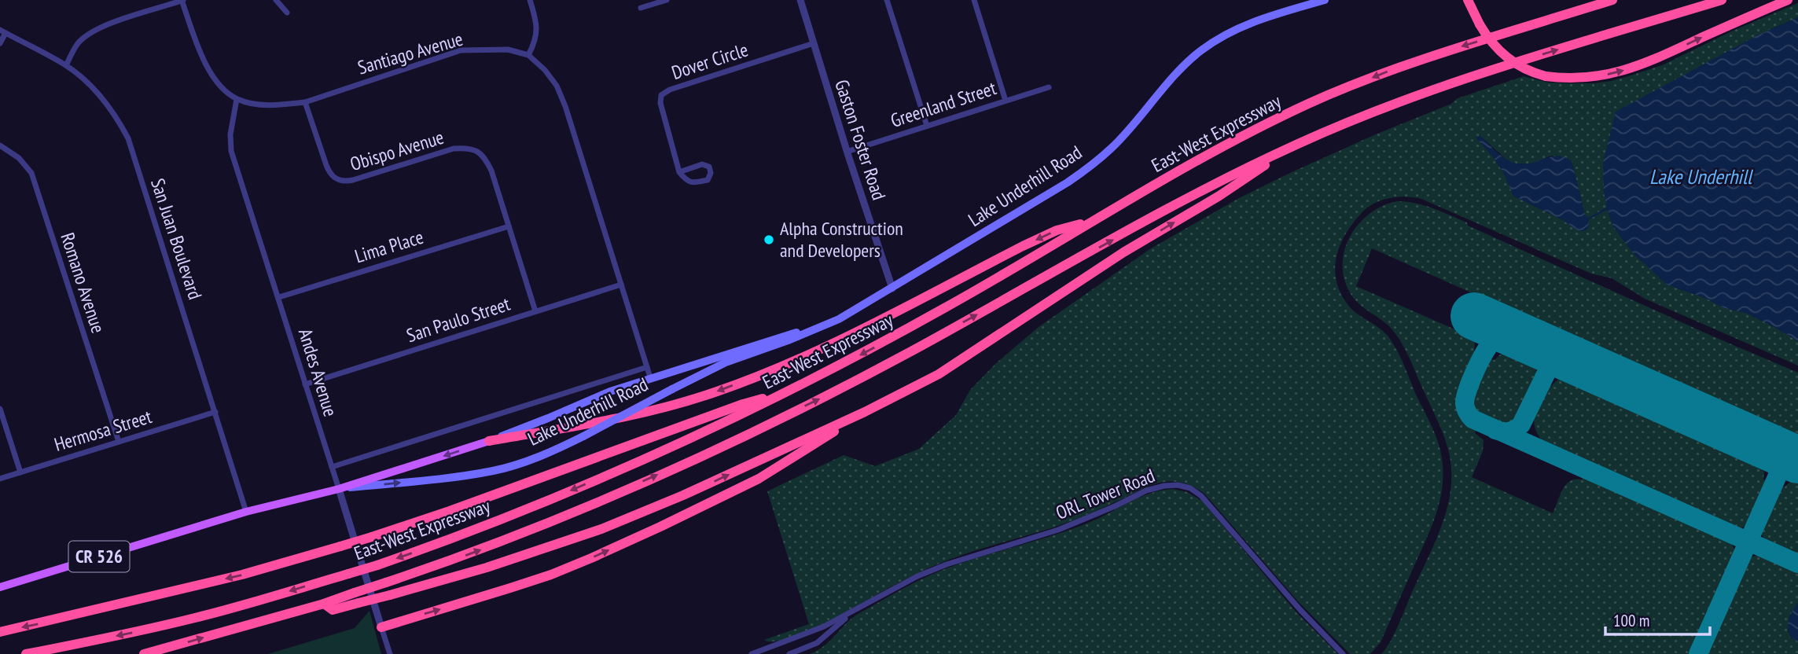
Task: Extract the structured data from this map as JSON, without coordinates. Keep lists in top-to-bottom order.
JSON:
{
  "streets": {
    "highway": ["East-West Expressway"],
    "main road": ["Lake Underhill Road", "CR 526"],
    "street": [
      "Santiago Avenue",
      "Dover Circle",
      "Greenland Street",
      "Gaston Foster Road",
      "Obispo Avenue",
      "San Juan Boulevard",
      "Lima Place",
      "Romano Avenue",
      "San Paulo Street",
      "Andes Avenue",
      "Hermosa Street",
      "ORL Tower Road"
    ]
  },
  "crossings": [
    ["Santiago Avenue", "Obispo Avenue"],
    ["Santiago Avenue", "Andes Avenue"],
    ["Dover Circle", "Gaston Foster Road"],
    ["Greenland Street", "Gaston Foster Road"],
    ["Gaston Foster Road", "Lake Underhill Road"],
    ["Obispo Avenue", "Lima Place"],
    ["Obispo Avenue", "San Paulo Street"],
    ["Lake Underhill Road", "San Juan Boulevard"],
    ["Lake Underhill Road", "Andes Avenue"],
    ["San Juan Boulevard", "Hermosa Street"],
    ["Lima Place", "Andes Avenue"],
    ["Romano Avenue", "Hermosa Street"],
    ["San Paulo Street", "Andes Avenue"]
  ],
  "water": ["Lake Underhill"],
  "places": ["Alpha Construction and Developers"],
  "scale_bar": "100 m"
}
